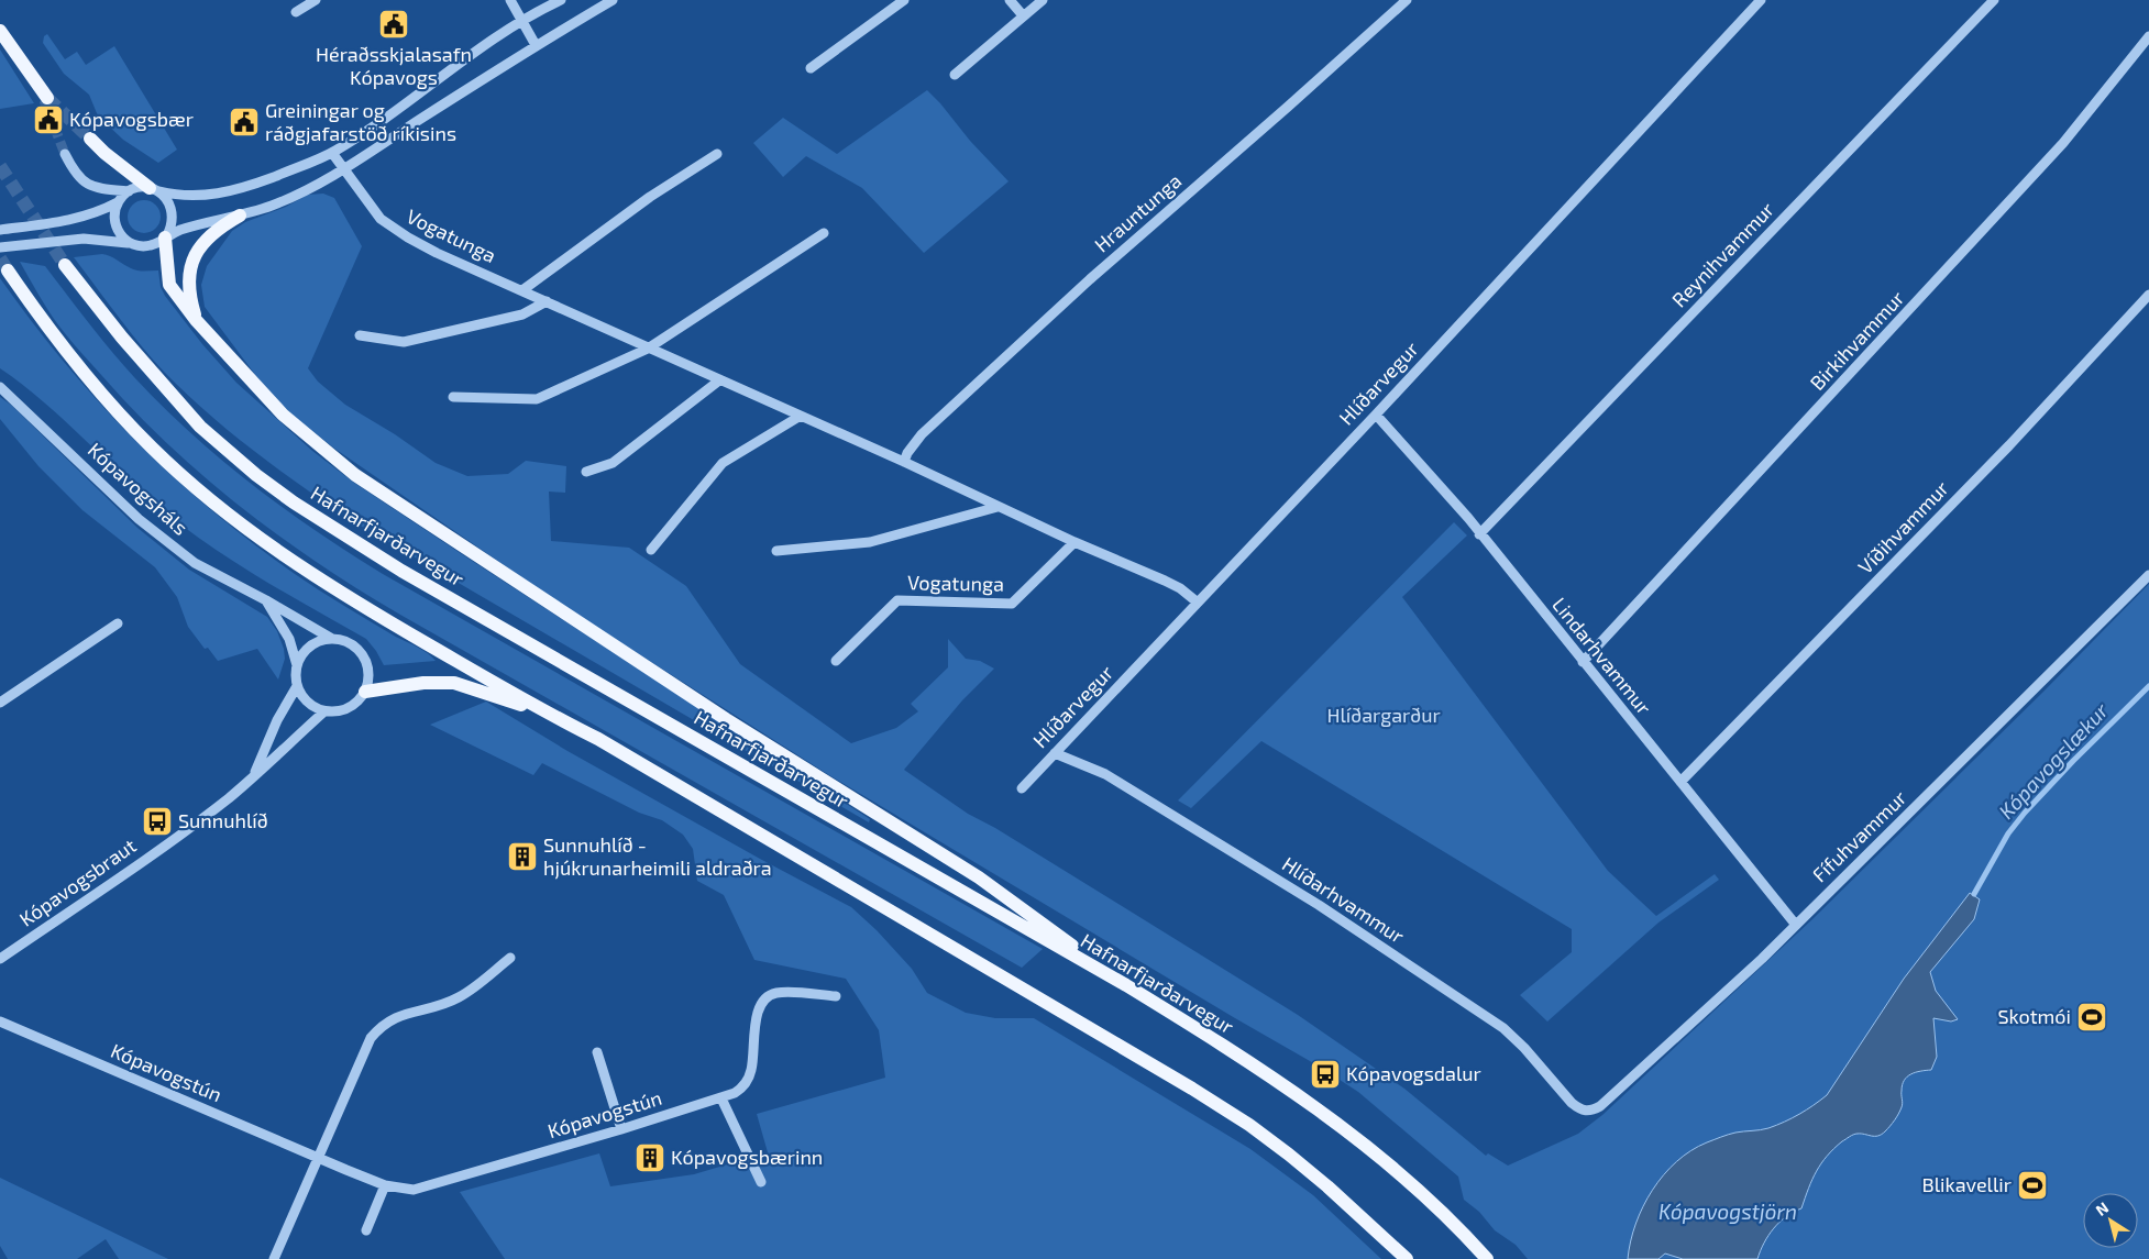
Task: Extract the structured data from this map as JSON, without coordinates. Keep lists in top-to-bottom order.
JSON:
{
  "streets": {
    "main road": ["Hafnarfjarðarvegur"],
    "street": [
      "Hrauntunga",
      "Vogatunga",
      "Reynihvammur",
      "Birkihvammur",
      "Hlíðarvegur",
      "Kópavogsháls",
      "Víðihvammur",
      "Lindarhvammur",
      "Fífuhvammur",
      "Kópavogsbraut",
      "Hlíðarhvammur",
      "Kópavogstún"
    ]
  },
  "crossings": [
    ["Hrauntunga", "Vogatunga"],
    ["Vogatunga", "Hlíðarvegur"],
    ["Reynihvammur", "Lindarhvammur"],
    ["Birkihvammur", "Lindarhvammur"],
    ["Hlíðarvegur", "Lindarhvammur"],
    ["Hlíðarvegur", "Hlíðarhvammur"],
    ["Kópavogsháls", "Kópavogsbraut"],
    ["Víðihvammur", "Lindarhvammur"],
    ["Lindarhvammur", "Fífuhvammur"],
    ["Fífuhvammur", "Hlíðarhvammur"]
  ],
  "water": ["Kópavogslækur", "Kópavogstjörn"],
  "parks": ["Hlíðargarður"],
  "places": {
    "public building": ["Héraðsskjalasafn Kópavogs", "Kópavogsbær", "Greiningar og ráðgjafarstöð ríkisins"],
    "bus stop": ["Sunnuhlíð", "Kópavogsdalur"],
    "building": ["Sunnuhlíð - hjúkrunarheimili aldraðra", "Kópavogsbærinn"],
    "sports": ["Skotmói", "Blikavellir"]
  },
  "north": "top left"
}
